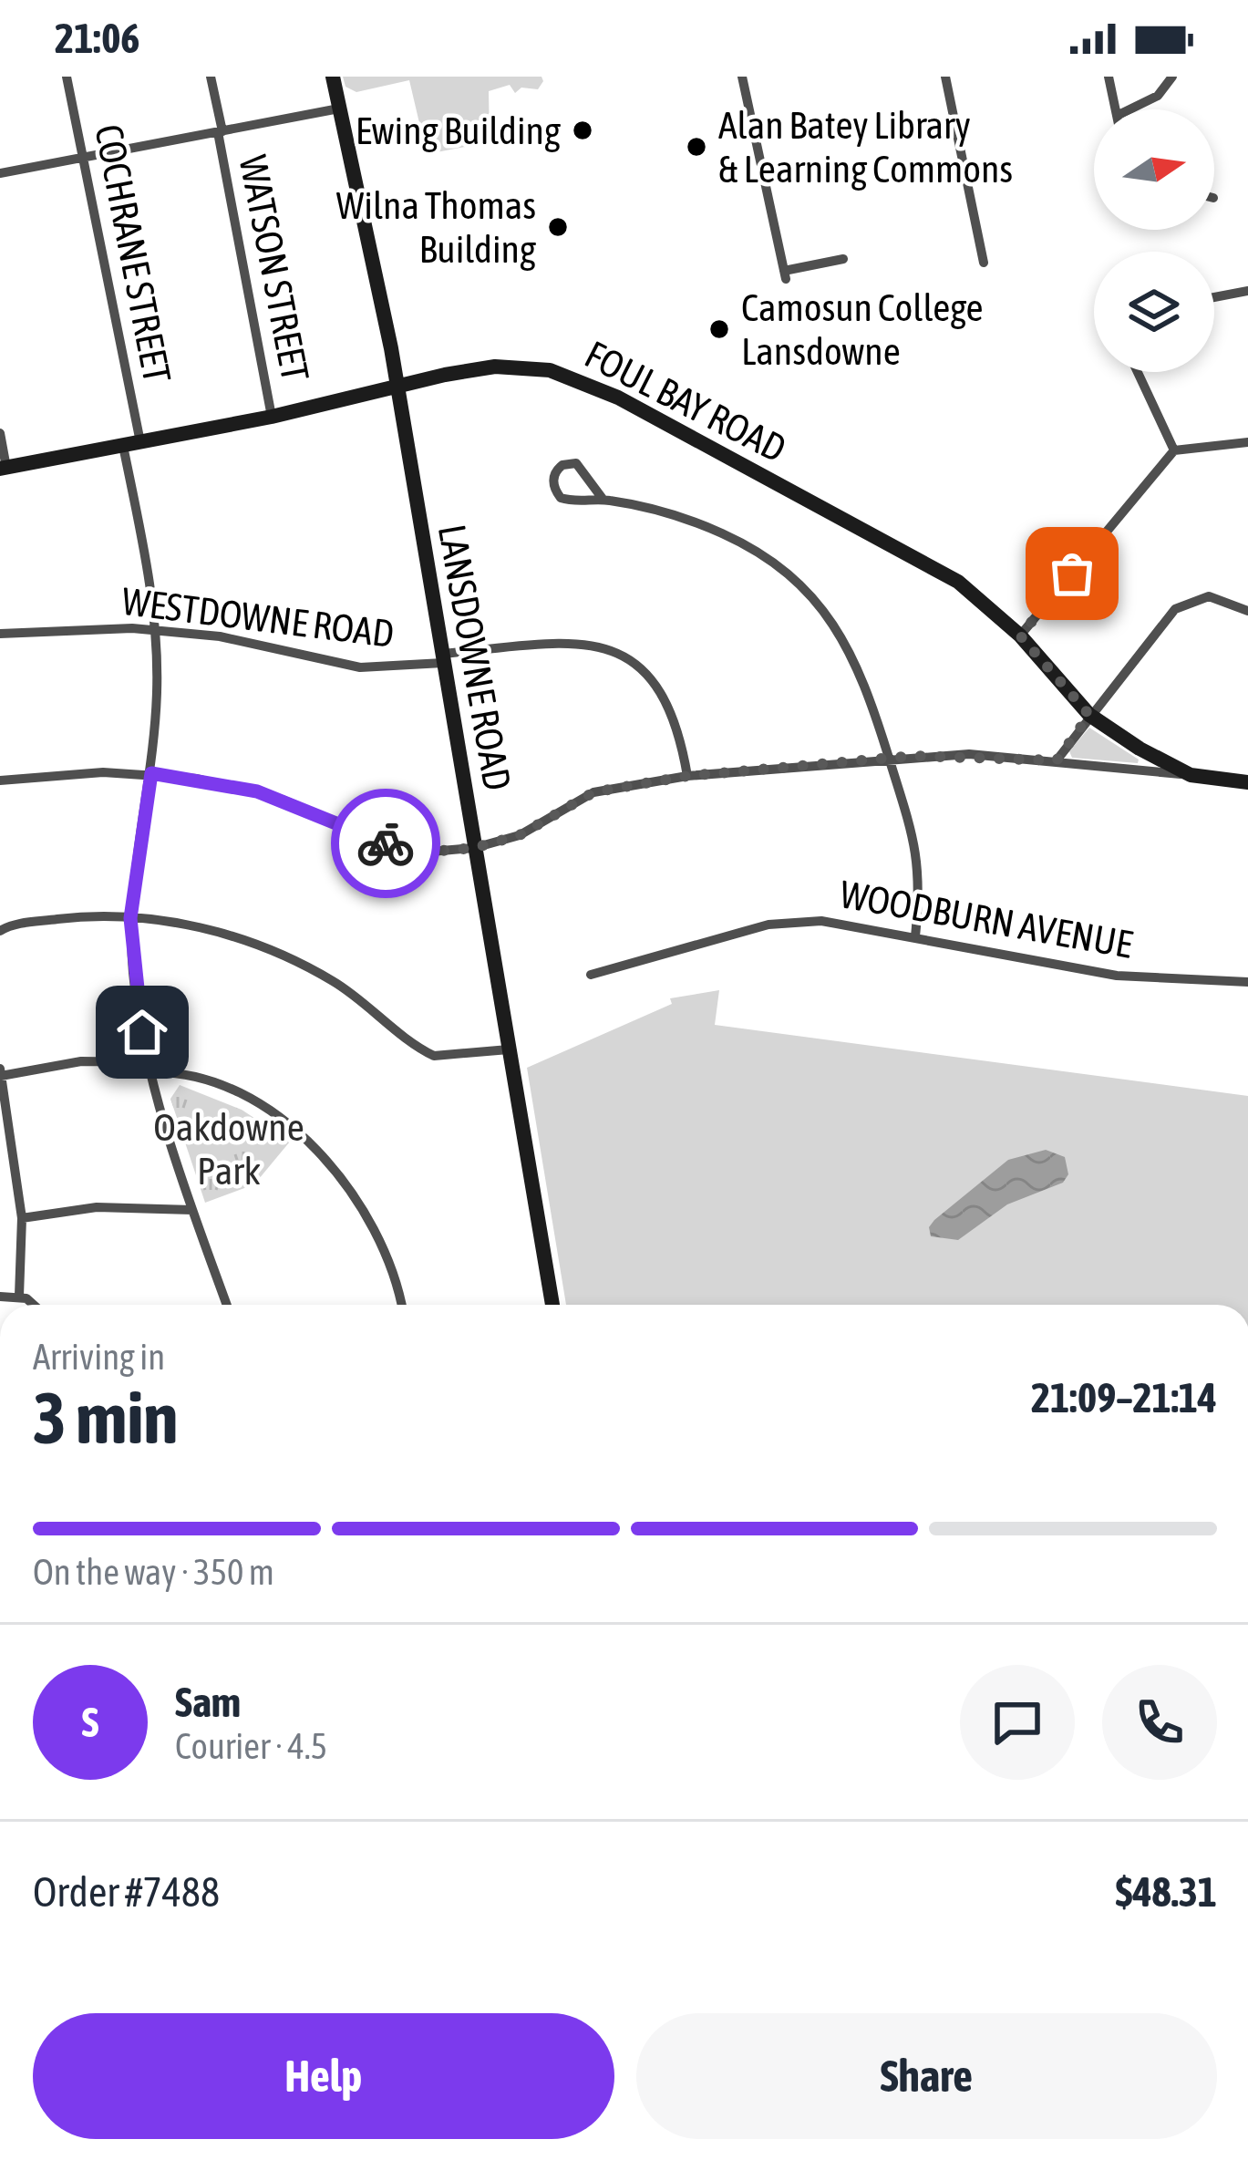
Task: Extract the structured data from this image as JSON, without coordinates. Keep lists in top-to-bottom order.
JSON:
{
  "streets": {
    "main road": ["FOUL BAY ROAD", "LANSDOWNE ROAD"],
    "street": [
      "COCHRANE STREET",
      "WATSON STREET",
      "WESTDOWNE ROAD",
      "WOODBURN AVENUE"
    ]
  },
  "crossings": [
    ["COCHRANE STREET", "FOUL BAY ROAD"],
    ["COCHRANE STREET", "WESTDOWNE ROAD"],
    ["WATSON STREET", "FOUL BAY ROAD"],
    ["FOUL BAY ROAD", "LANSDOWNE ROAD"],
    ["WESTDOWNE ROAD", "LANSDOWNE ROAD"]
  ],
  "parks": ["Oakdowne Park"],
  "places": [
    "Ewing Building",
    "Alan Batey Library & Learning Commons",
    "Wilna Thomas Building",
    "Camosun College Lansdowne"
  ],
  "north": "right",
  "page": {
    "status": "21:06",
    "heading": ["3 min", "Arriving in", "21:09–21:14"],
    "panel": [
      "Sam",
      "Courier · 4.5",
      "Order #7488",
      "$48.31"
    ],
    "bar": "On the way · 350 m",
    "round": "S",
    "buttons": ["Help", "Share"]
  }
}
